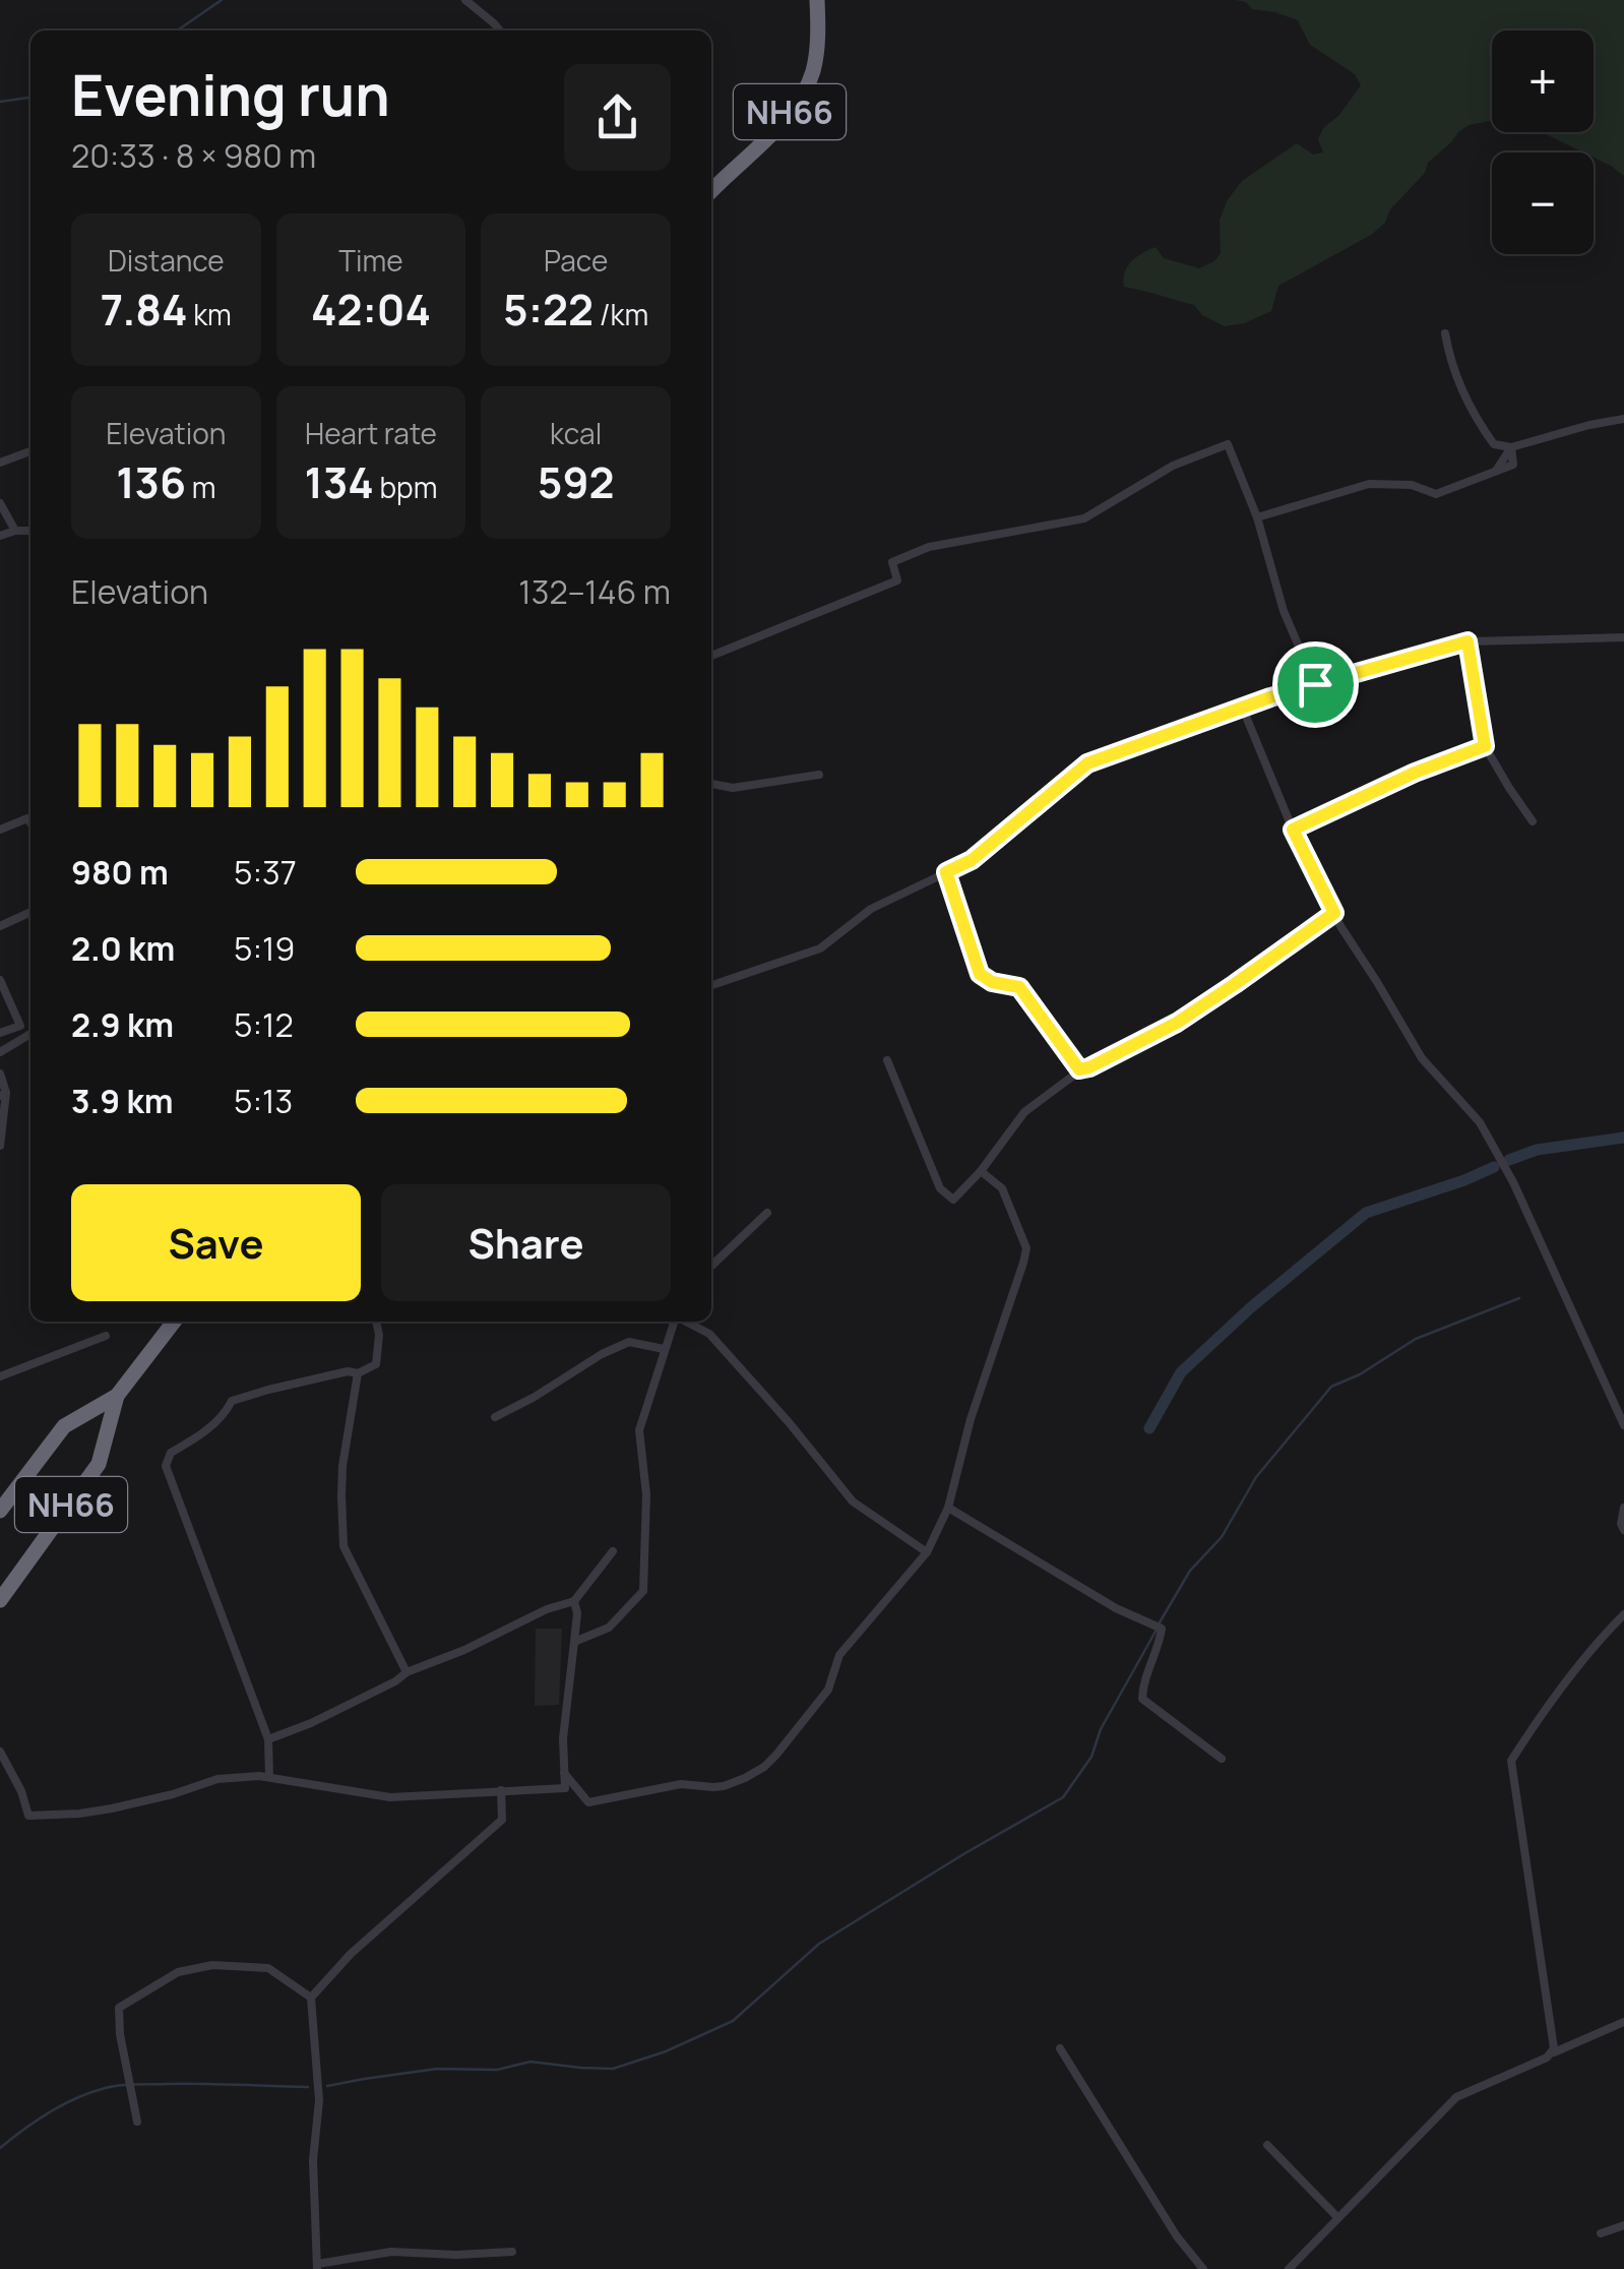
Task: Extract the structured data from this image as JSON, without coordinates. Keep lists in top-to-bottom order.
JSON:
{
  "streets": {
    "highway": ["NH66"]
  },
  "page": {
    "map_buttons": ["+", "−"],
    "heading": ["Evening run", "20:33 · 8 × 980 m"],
    "stats": [
      ["Distance", "7.84 km"],
      ["Time", "42:04"],
      ["Pace", "5:22 /km"],
      ["Elevation", "136 m"],
      ["Heart rate", "134 bpm"],
      ["kcal", "592"]
    ],
    "chart": ["Elevation", "132–146 m"],
    "list": [
      {
        "name": "980 m",
        "note": "5:37"
      },
      {
        "name": "2.0 km",
        "note": "5:19"
      },
      {
        "name": "2.9 km",
        "note": "5:12"
      },
      {
        "name": "3.9 km",
        "note": "5:13"
      }
    ],
    "buttons": ["Save", "Share"]
  }
}
